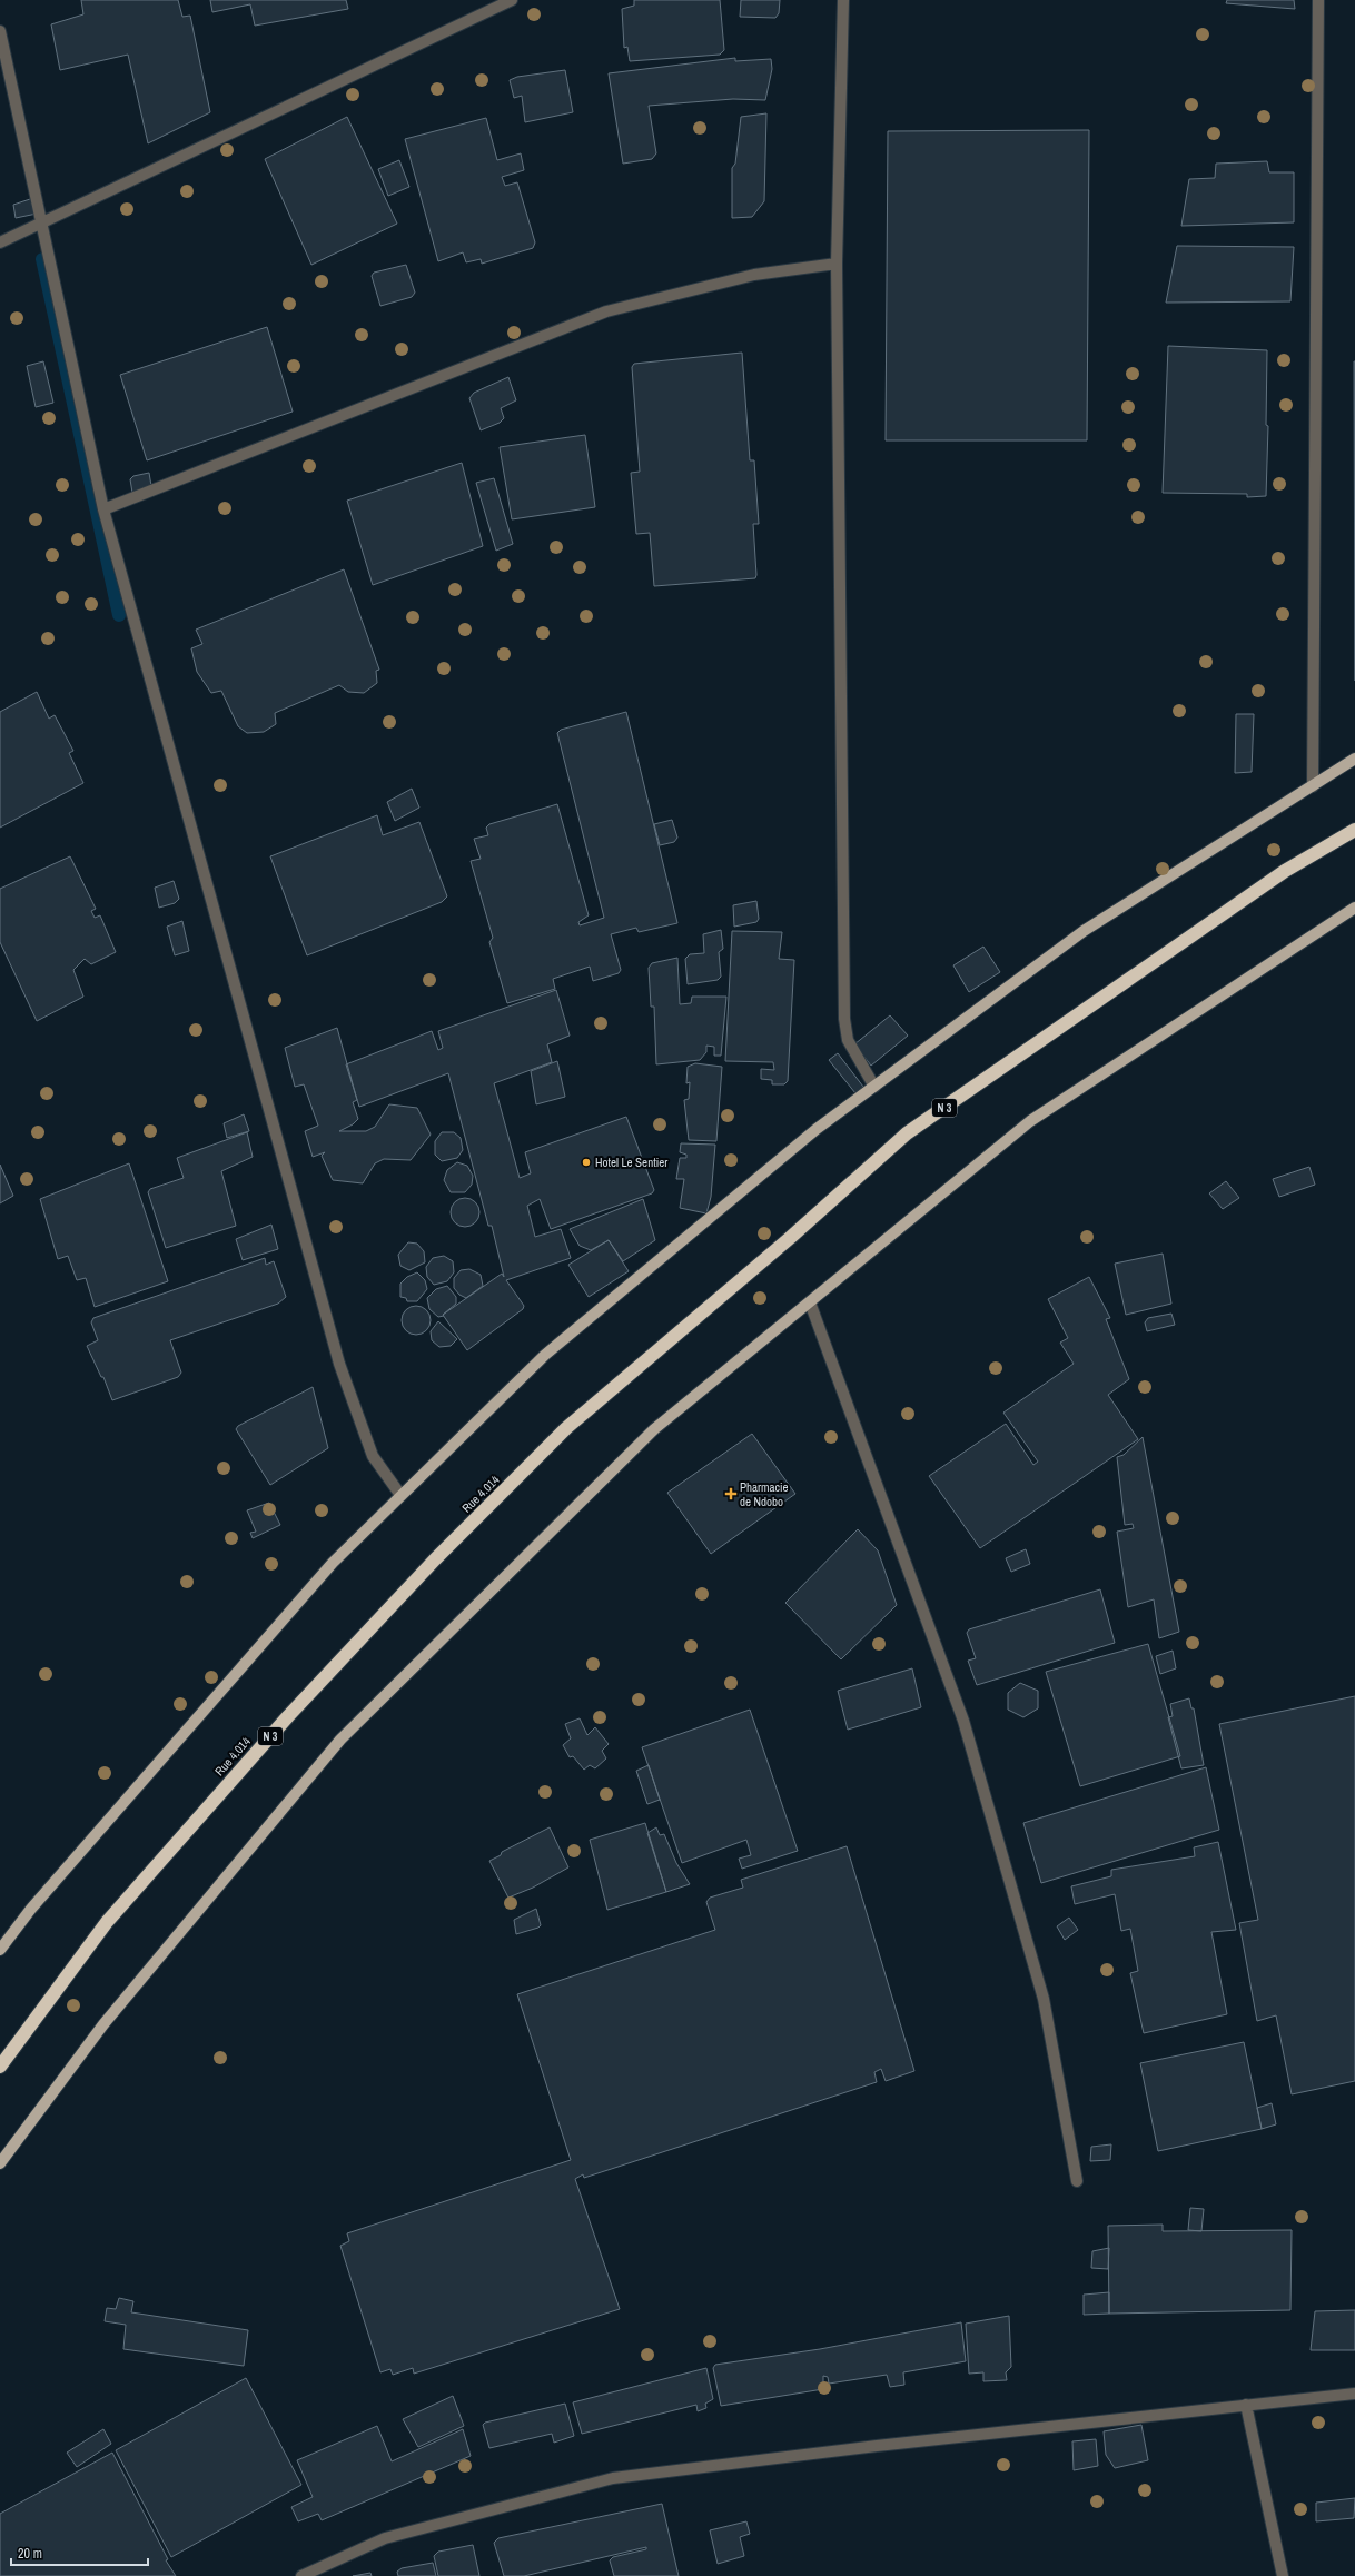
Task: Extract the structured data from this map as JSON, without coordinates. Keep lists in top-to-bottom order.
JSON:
{
  "streets": {
    "highway": ["N 3", "Rue 4.014"]
  },
  "places": {
    "other": ["Hotel Le Sentier"],
    "health": ["Pharmacie de Ndobo"]
  },
  "scale_bar": "20 m"
}
